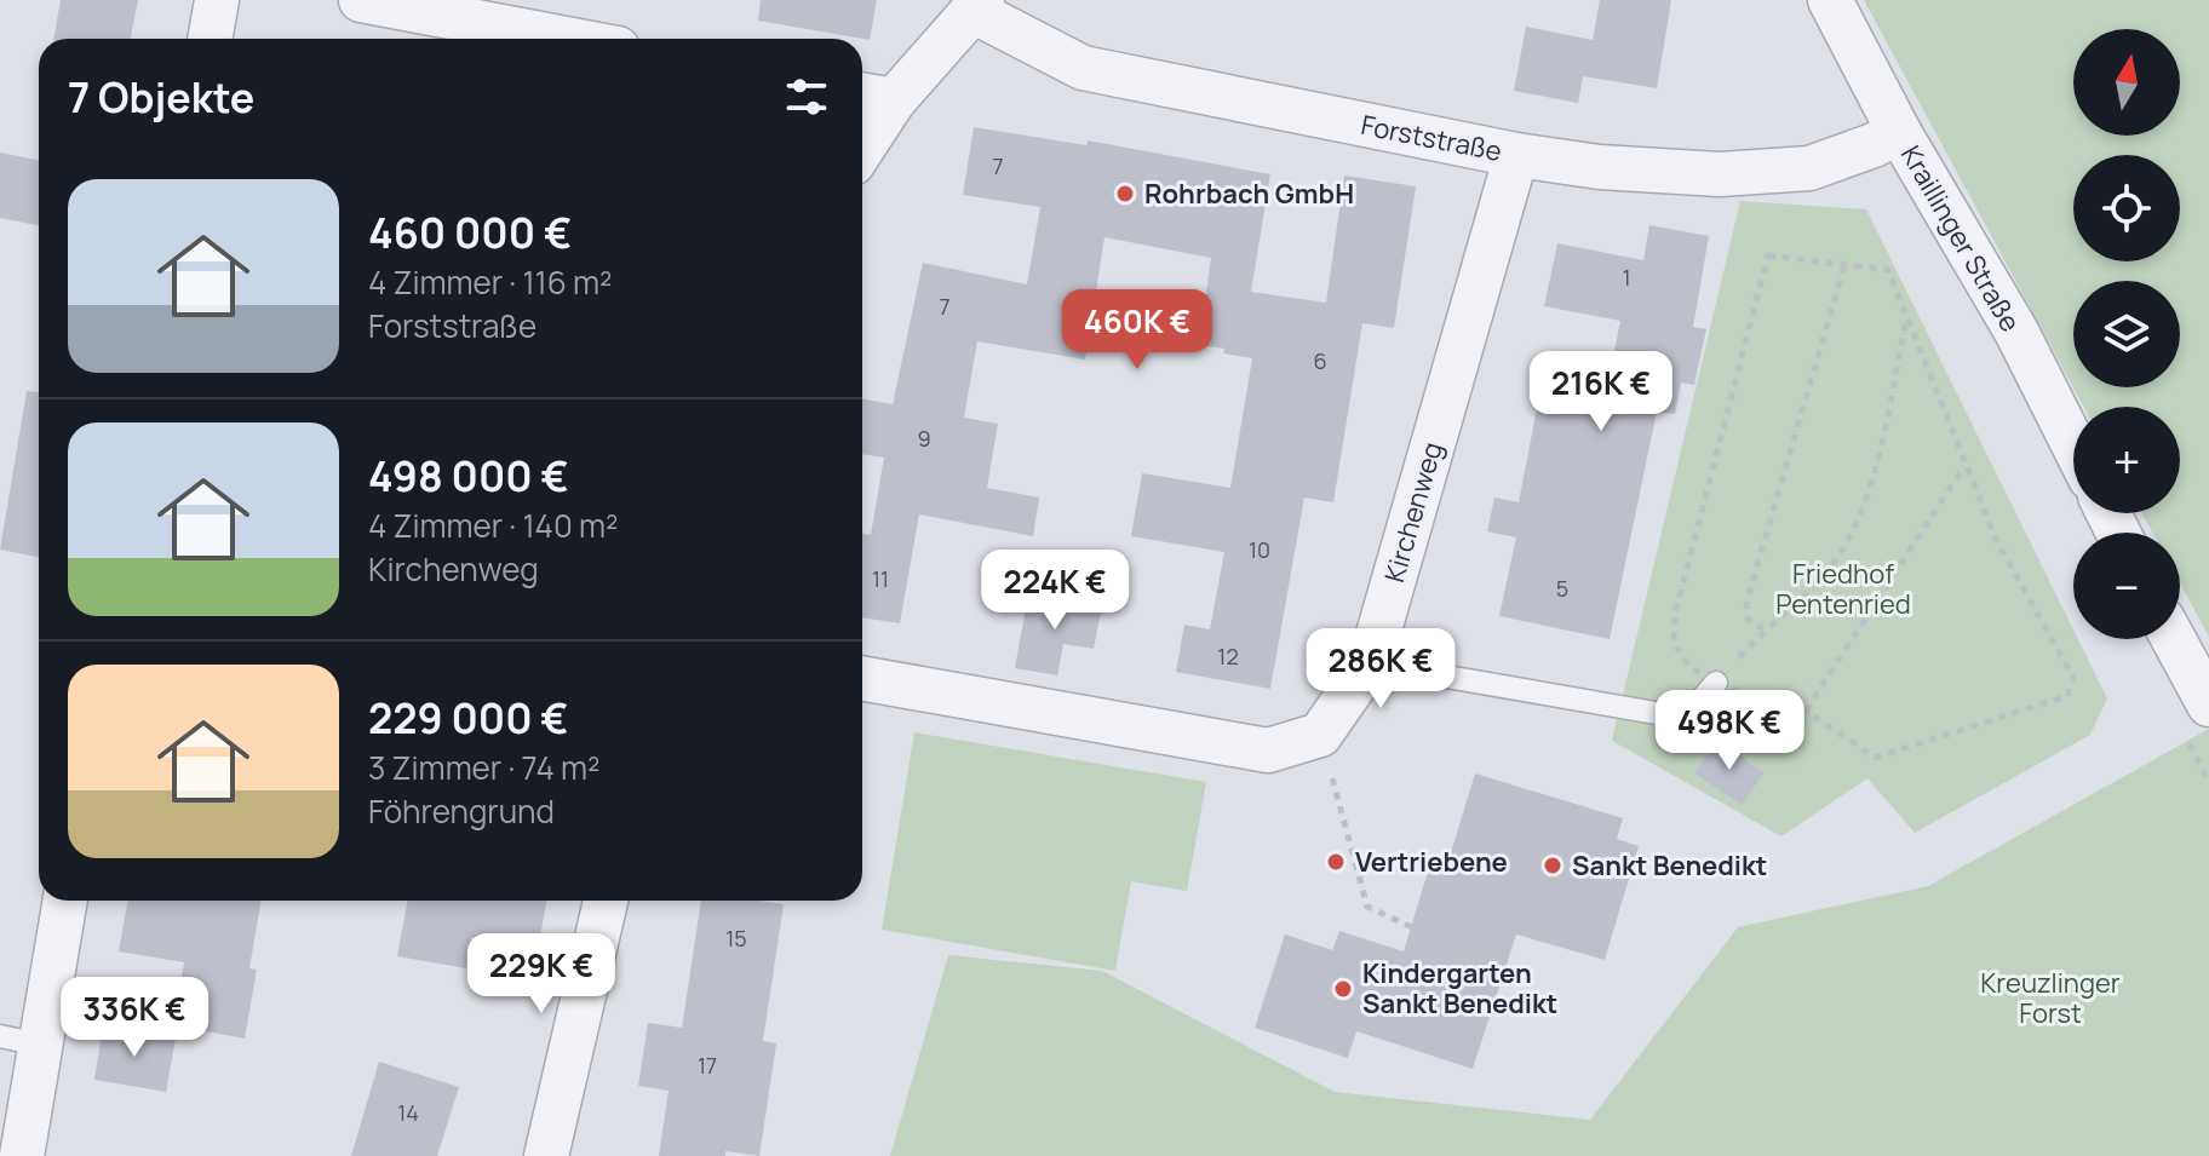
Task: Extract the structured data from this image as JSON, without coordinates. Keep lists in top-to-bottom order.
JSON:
{
  "streets": {
    "street": ["Forststraße", "Kraillinger Straße", "Kirchenweg"]
  },
  "crossings": [
    ["Forststraße", "Kraillinger Straße"],
    ["Forststraße", "Kirchenweg"]
  ],
  "parks": ["Friedhof Pentenried", "Kreuzlinger Forst"],
  "places": [
    "Rohrbach GmbH",
    "Vertriebene",
    "Sankt Benedikt",
    "Kindergarten Sankt Benedikt"
  ],
  "house_numbers": [
    "7",
    "1",
    "7",
    "6",
    "9",
    "10",
    "11",
    "5",
    "12",
    "15",
    "17",
    "14"
  ],
  "north": "top",
  "page": {
    "map_buttons": ["+", "−"],
    "heading": "7 Objekte",
    "list": [
      {
        "name": "460 000 €",
        "note": "4 Zimmer · 116 m² · Forststraße"
      },
      {
        "name": "498 000 €",
        "note": "4 Zimmer · 140 m² · Kirchenweg"
      },
      {
        "name": "229 000 €",
        "note": "3 Zimmer · 74 m² · Föhrengrund"
      }
    ],
    "price": [
      "460K €",
      "216K €",
      "224K €",
      "286K €",
      "498K €",
      "229K €",
      "336K €"
    ]
  }
}
